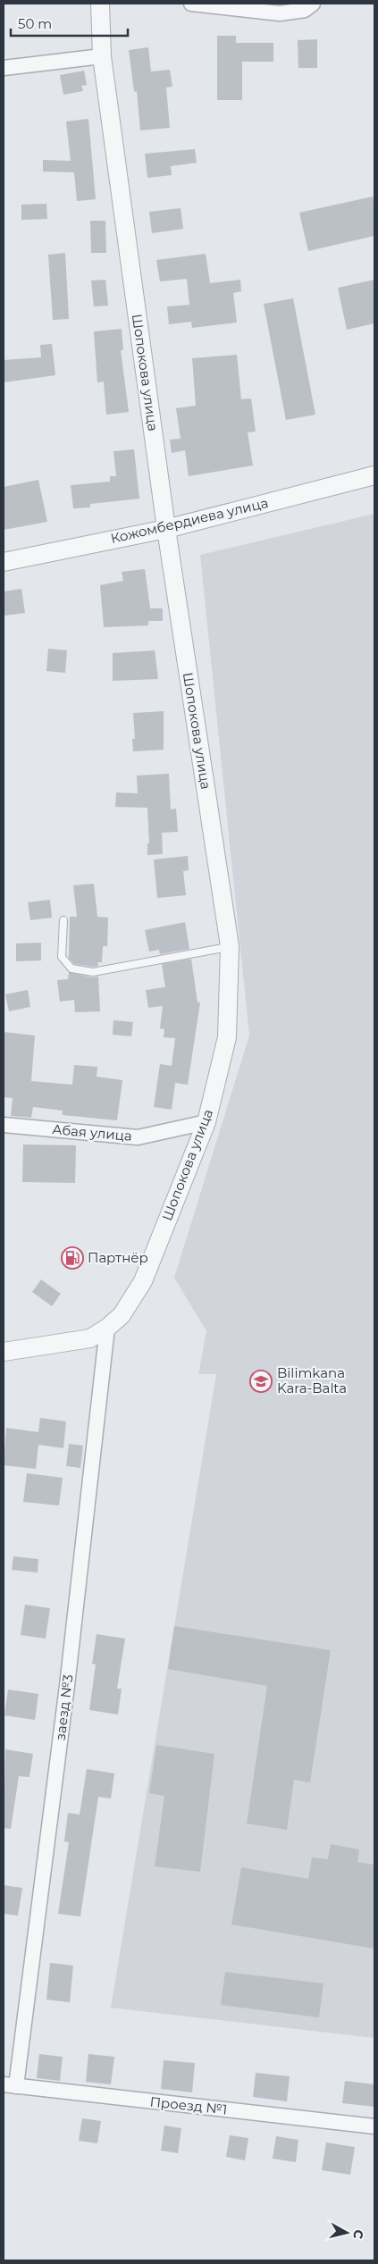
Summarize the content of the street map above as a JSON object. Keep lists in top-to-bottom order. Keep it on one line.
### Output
{"streets":{"street":["Шопокова улица","Кожомбердиева улица","Абая улица","заезд №3","Проезд №1"]},"crossings":[["Шопокова улица","Кожомбердиева улица"],["Шопокова улица","Абая улица"],["Шопокова улица","заезд №3"],["заезд №3","Проезд №1"]],"places":{"fuel station":["Партнёр"],"school or university":["Bilimkana Kara-Balta"]},"scale_bar":"50 m","north":"right"}
